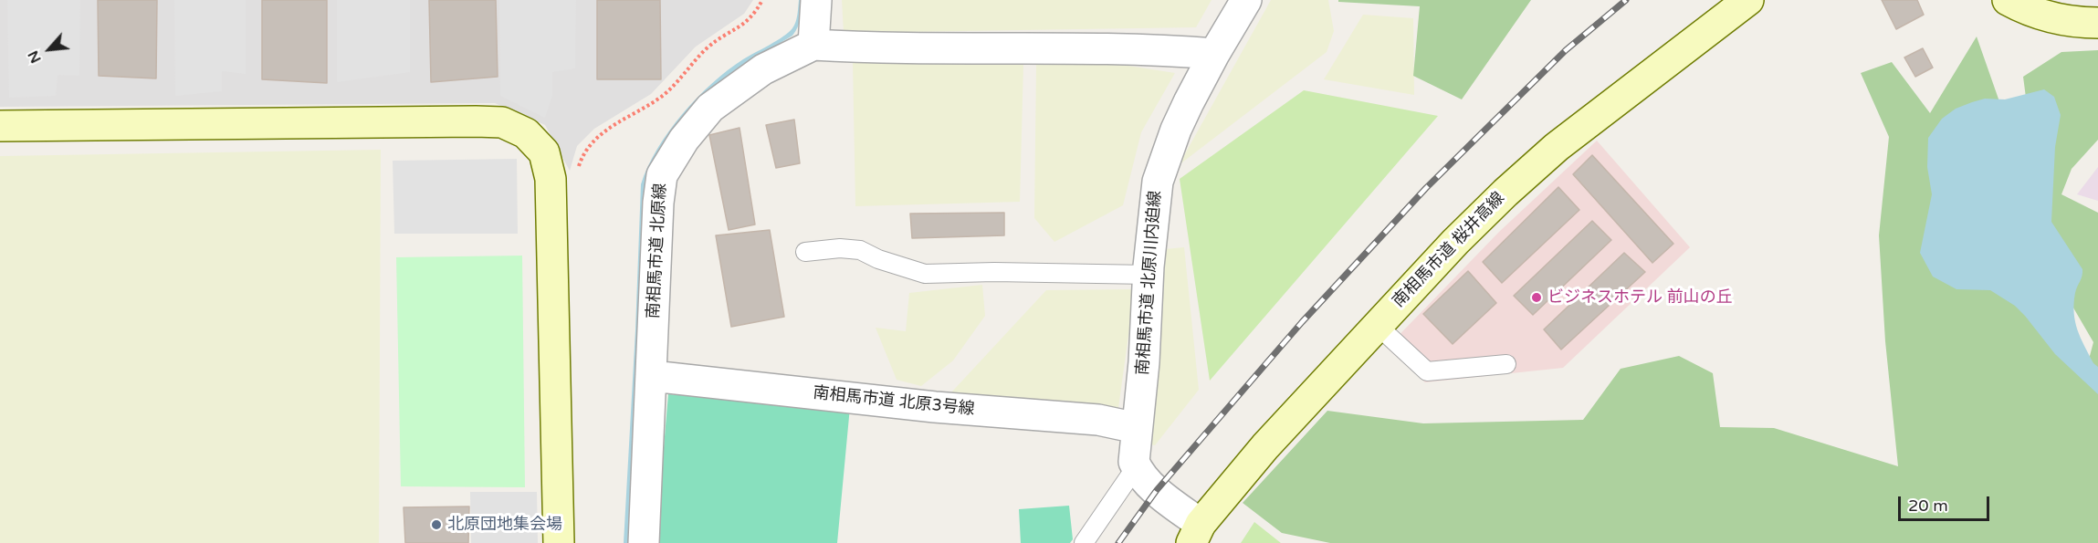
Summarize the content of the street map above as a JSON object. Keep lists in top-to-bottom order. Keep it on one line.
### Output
{"streets":{"street":["南相馬市道 桜井高線","南相馬市道 北原線","南相馬市道 北原川内廹線","南相馬市道 北原3号線"]},"crossings":[["南相馬市道 北原線","南相馬市道 北原3号線"],["南相馬市道 北原川内廹線","南相馬市道 北原3号線"]],"places":["ビジネスホテル 前山の丘","北原団地集会場"],"scale_bar":"20 m","north":"bottom left"}
